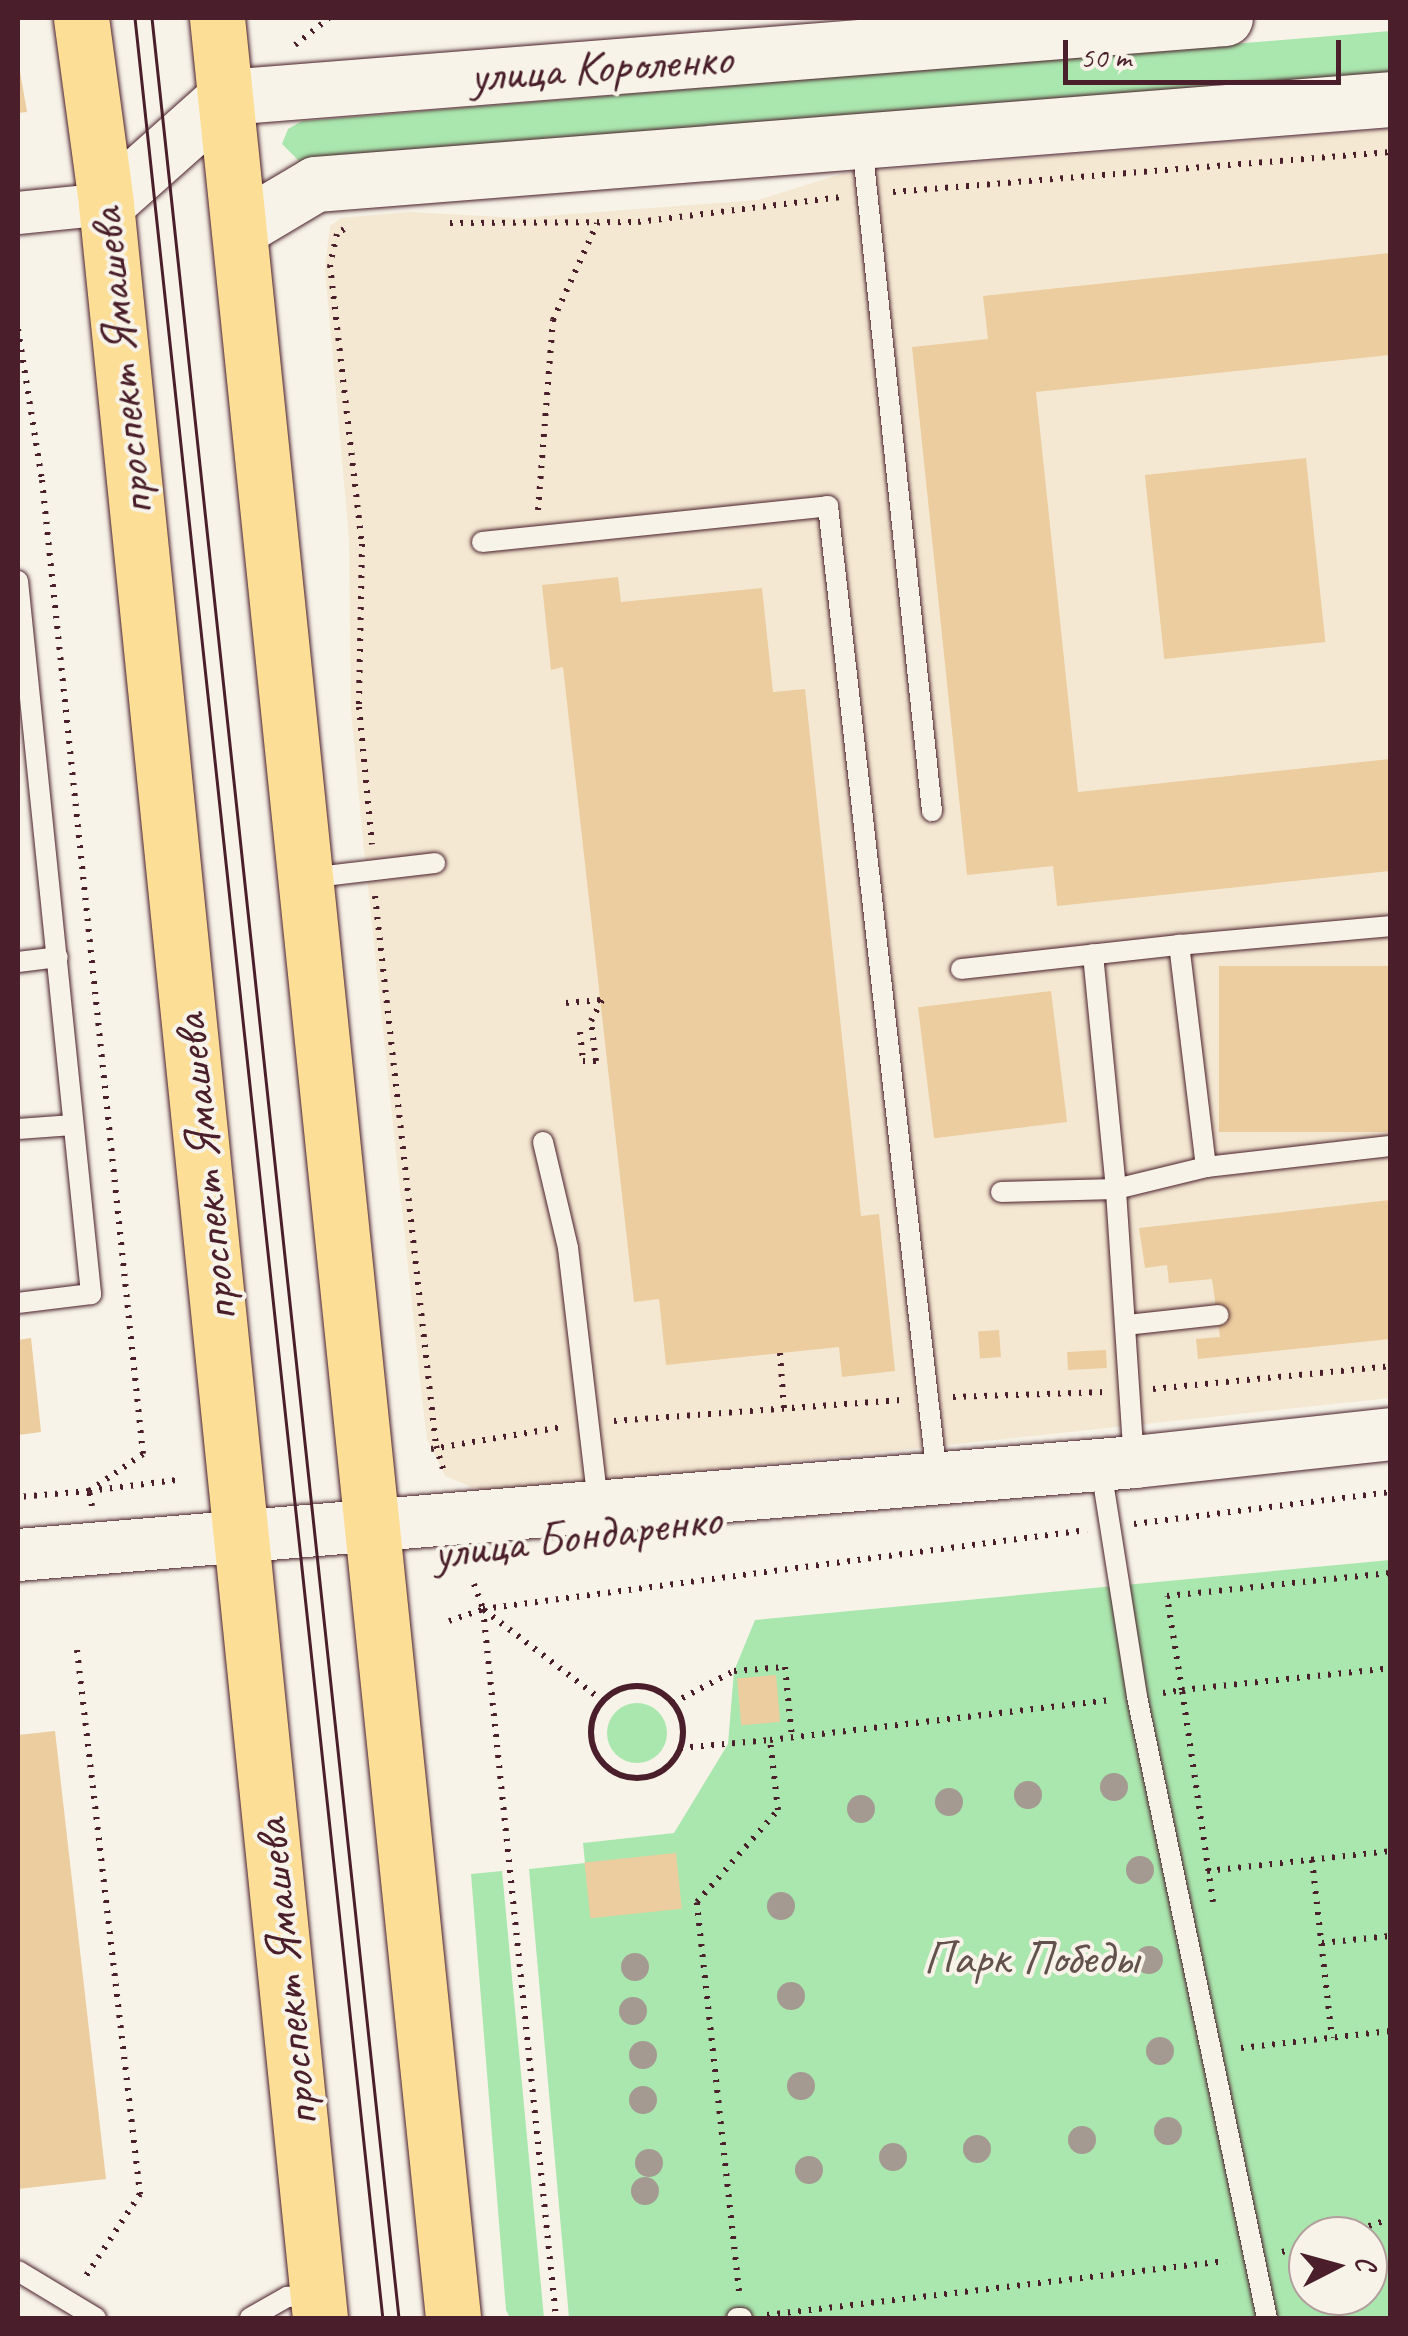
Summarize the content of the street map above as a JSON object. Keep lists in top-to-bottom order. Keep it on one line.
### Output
{"streets":{"main road":["улица Короленко","проспект Ямашева"],"street":["улица Бондаренко"]},"crossings":[["проспект Ямашева","улица Бондаренко"]],"parks":["Парк Победы"],"scale_bar":"50 m","north":"right"}
